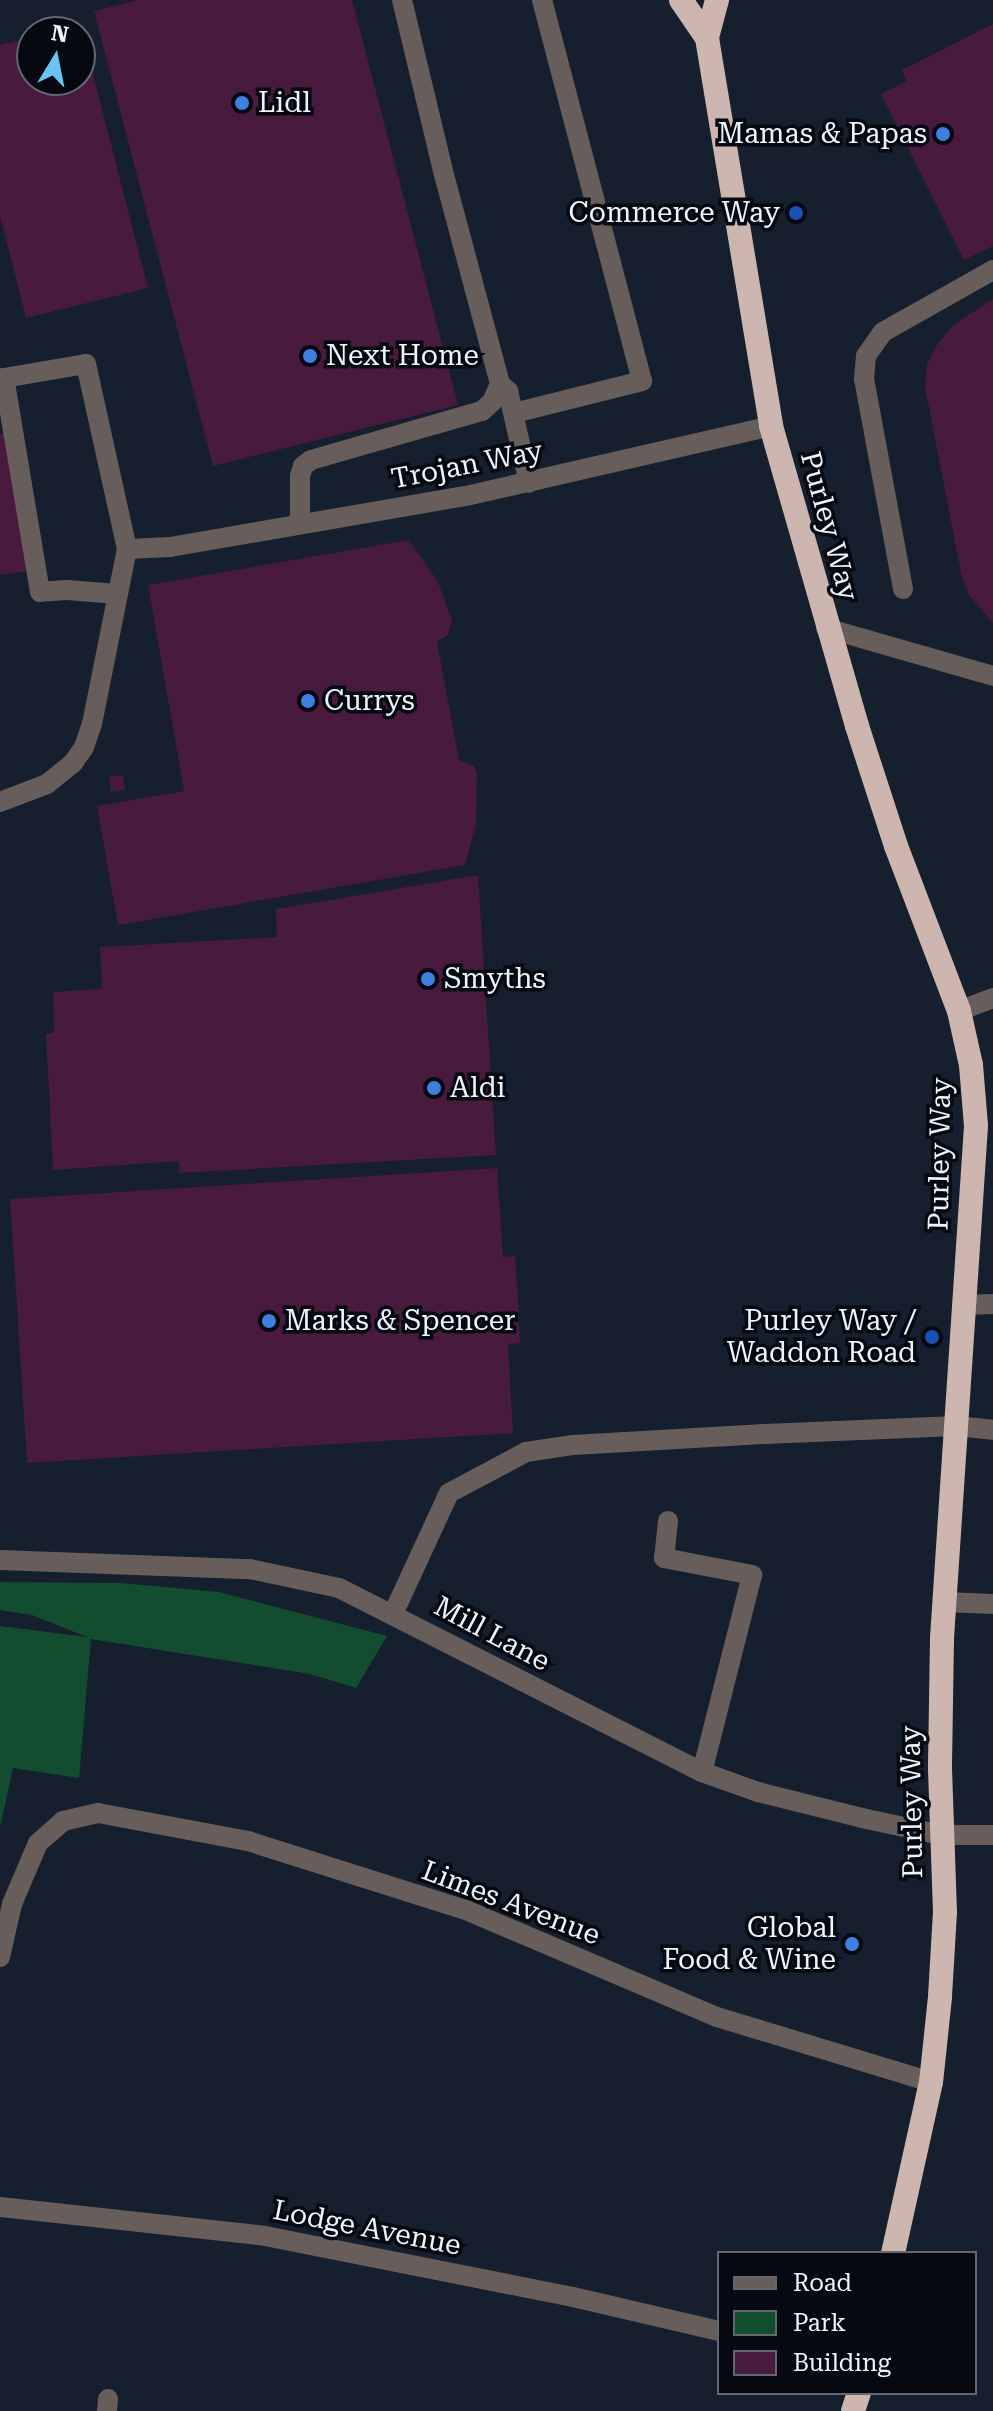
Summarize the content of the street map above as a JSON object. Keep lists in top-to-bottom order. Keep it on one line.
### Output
{"streets":{"highway":["Purley Way"],"street":["Trojan Way","Mill Lane","Limes Avenue","Lodge Avenue"]},"crossings":[["Trojan Way","Purley Way"],["Purley Way","Mill Lane"],["Purley Way","Limes Avenue"]],"places":["Lidl","Mamas & Papas","Commerce Way","Next Home","Currys","Smyths","Aldi","Marks & Spencer","Purley Way / Waddon Road","Global Food & Wine"],"legend":["Road","Park","Building"],"north":"top"}
